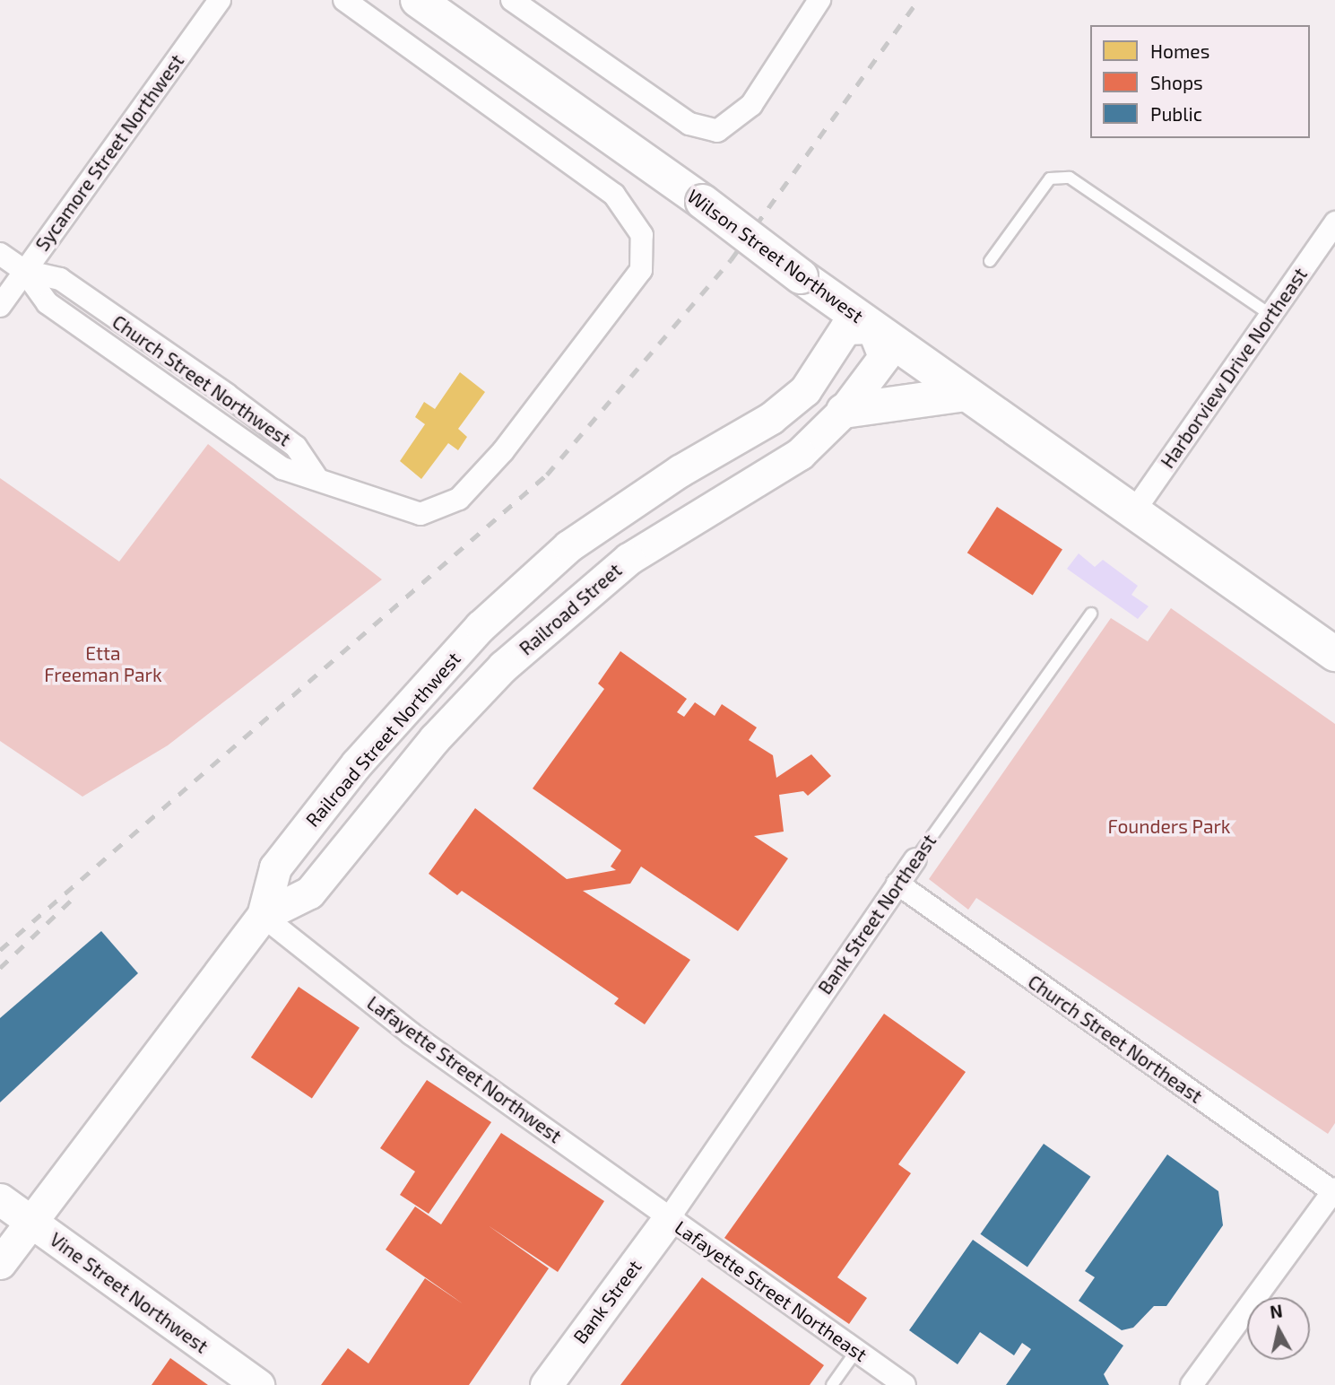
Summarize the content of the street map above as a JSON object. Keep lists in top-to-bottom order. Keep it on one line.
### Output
{"streets":{"highway":["Wilson Street Northwest"],"street":["Sycamore Street Northwest","Harborview Drive Northeast","Church Street Northwest","Railroad Street","Railroad Street Northwest","Bank Street Northeast","Church Street Northeast","Lafayette Street Northwest","Lafayette Street Northeast","Vine Street Northwest","Bank Street"]},"crossings":[["Sycamore Street Northwest","Church Street Northwest"],["Wilson Street Northwest","Harborview Drive Northeast"],["Wilson Street Northwest","Railroad Street"],["Wilson Street Northwest","Railroad Street Northwest"],["Railroad Street","Railroad Street Northwest"],["Railroad Street","Lafayette Street Northwest"],["Railroad Street Northwest","Lafayette Street Northwest"],["Railroad Street Northwest","Vine Street Northwest"],["Bank Street Northeast","Church Street Northeast"],["Bank Street Northeast","Lafayette Street Northwest"],["Bank Street Northeast","Lafayette Street Northeast"],["Bank Street Northeast","Bank Street"],["Lafayette Street Northwest","Lafayette Street Northeast"],["Lafayette Street Northwest","Bank Street"],["Lafayette Street Northeast","Bank Street"]],"parks":["Etta Freeman Park","Founders Park"],"legend":["Homes","Shops","Public"],"north":"top"}
